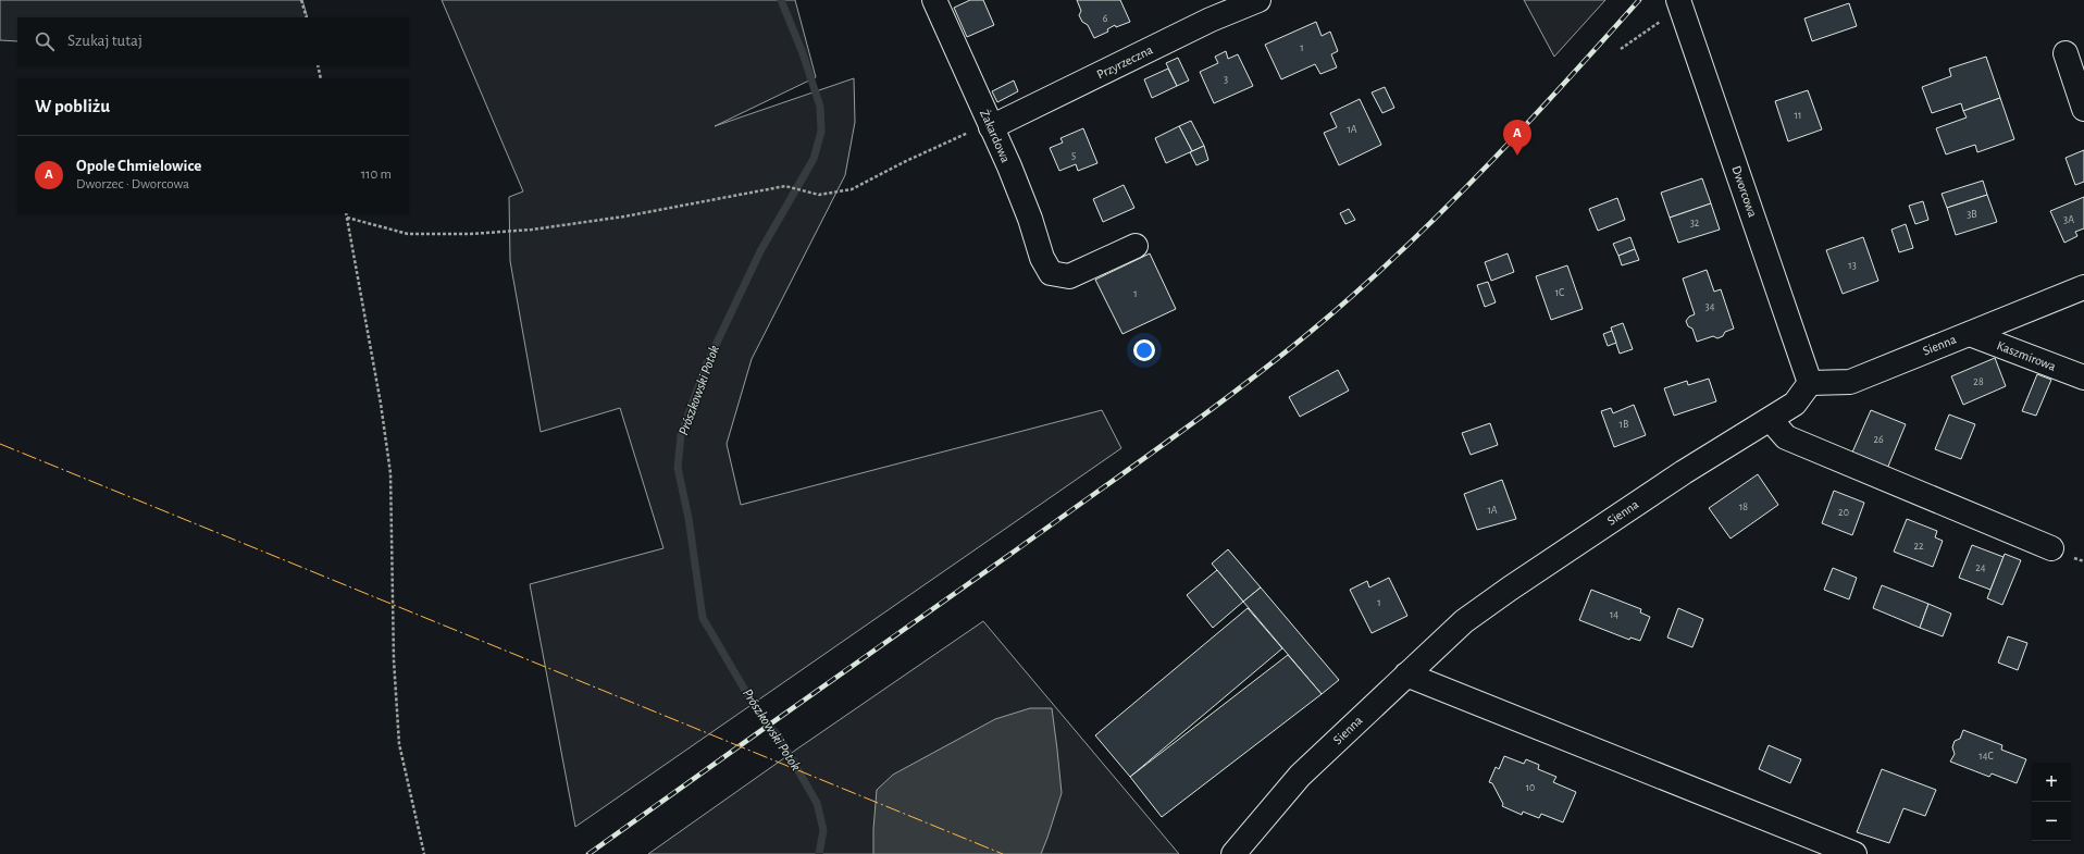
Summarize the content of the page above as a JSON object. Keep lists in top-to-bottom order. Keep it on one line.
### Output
{"streets":{"street":["Przyrzeczna","Żakardowa","Dworcowa","Sienna","Kaszmirowa"]},"crossings":[["Przyrzeczna","Żakardowa"],["Dworcowa","Sienna"],["Sienna","Kaszmirowa"]],"water":["Prószkowski Potok"],"house_numbers":["6","1","3","11","1A","5","3B","3A","32","13","1C","1","34","28","1B","26","18","1A","20","22","24","1","14","14C","10"],"page":{"search":"Szukaj tutaj","heading":"W pobliżu","pins":"A","list":[{"mark":"A","name":"Opole Chmielowice","note":"Dworzec · Dworcowa","value":"110 m"}],"map_buttons":["+","−"]}}
